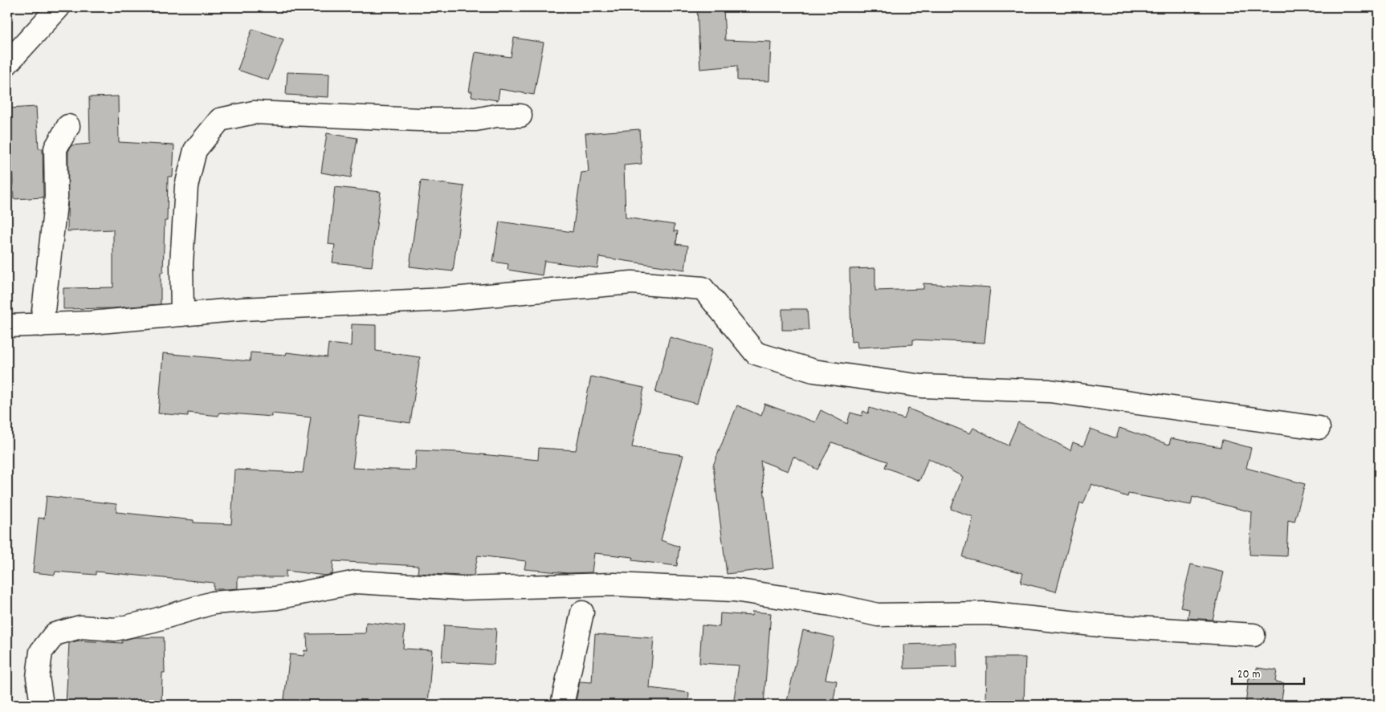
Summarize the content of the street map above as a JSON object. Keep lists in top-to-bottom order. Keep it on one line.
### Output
{"scale_bar":"20 m"}
